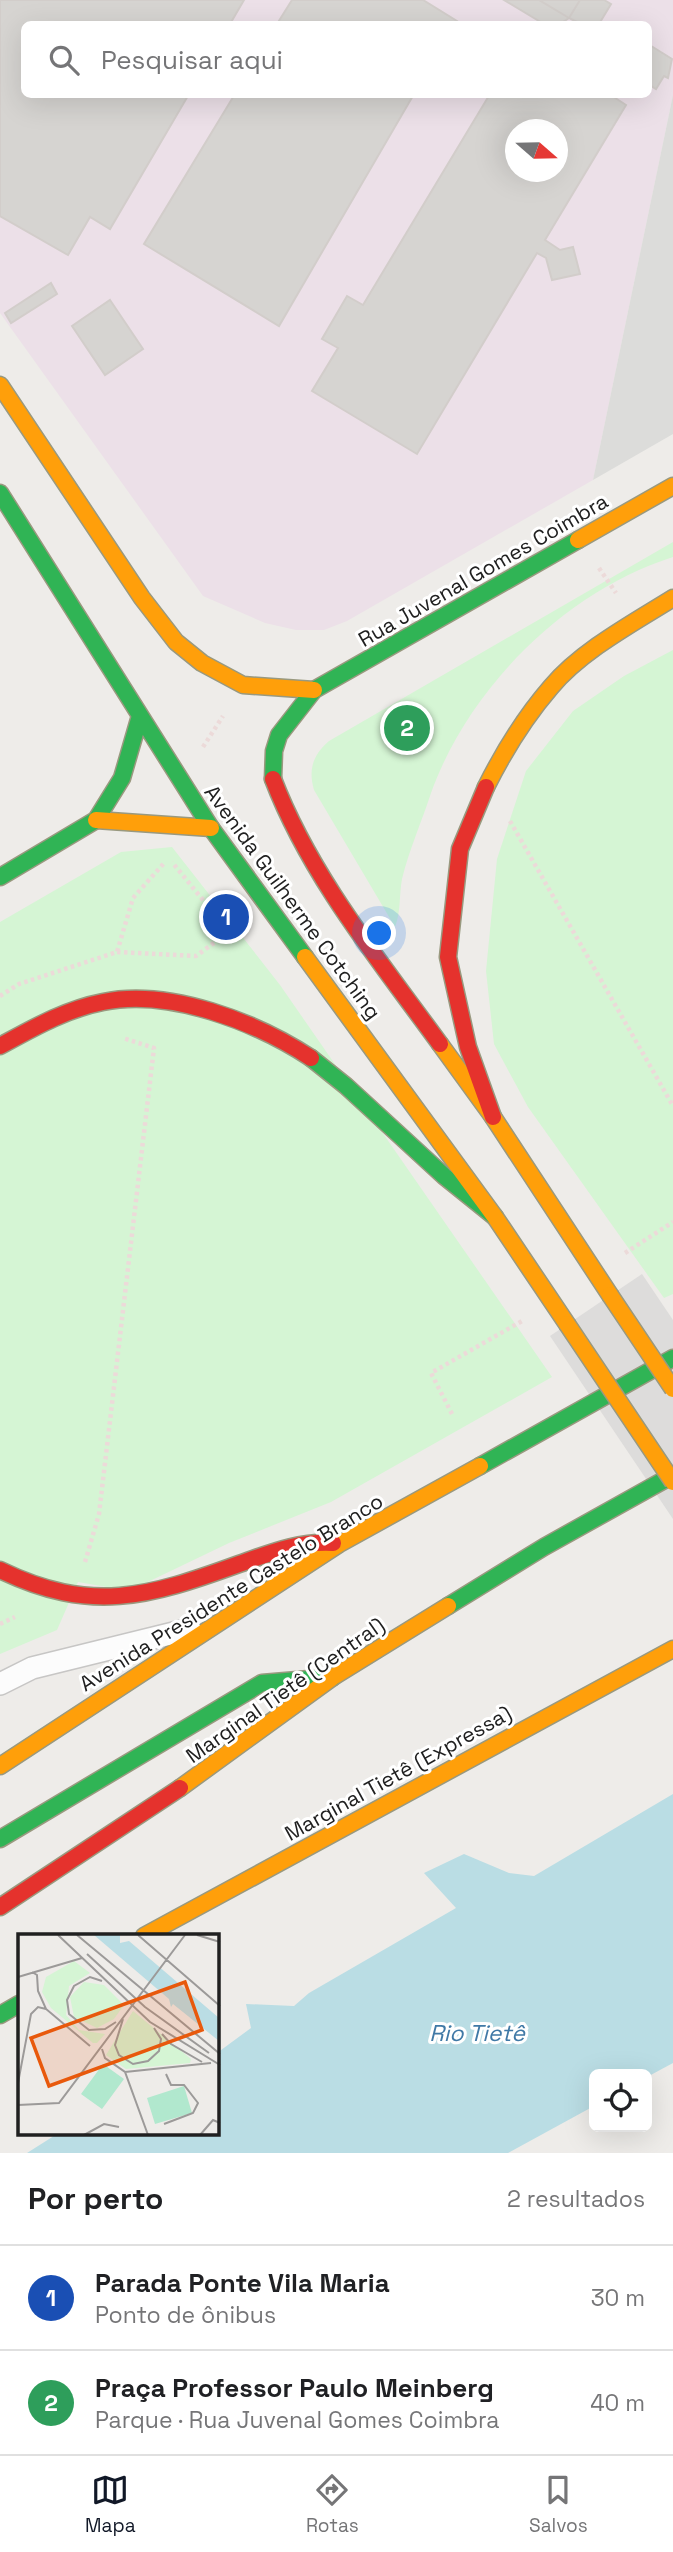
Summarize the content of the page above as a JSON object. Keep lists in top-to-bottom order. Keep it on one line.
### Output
{"streets":{"main road":["Rua Juvenal Gomes Coimbra","Avenida Guilherme Cotching","Avenida Presidente Castelo Branco","Marginal Tietê (Central)","Marginal Tietê (Expressa)"]},"crossings":[["Rua Juvenal Gomes Coimbra","Avenida Guilherme Cotching"]],"water":["Rio Tietê"],"north":"right","page":{"search":"Pesquisar aqui","pins":["2","1"],"heading":["Por perto","2 resultados"],"list":[{"mark":"1","name":"Parada Ponte Vila Maria","note":"Ponto de ônibus","value":"30 m"},{"mark":"2","name":"Praça Professor Paulo Meinberg","note":"Parque · Rua Juvenal Gomes Coimbra","value":"40 m"}],"nav":["Mapa","Rotas","Salvos"]}}
